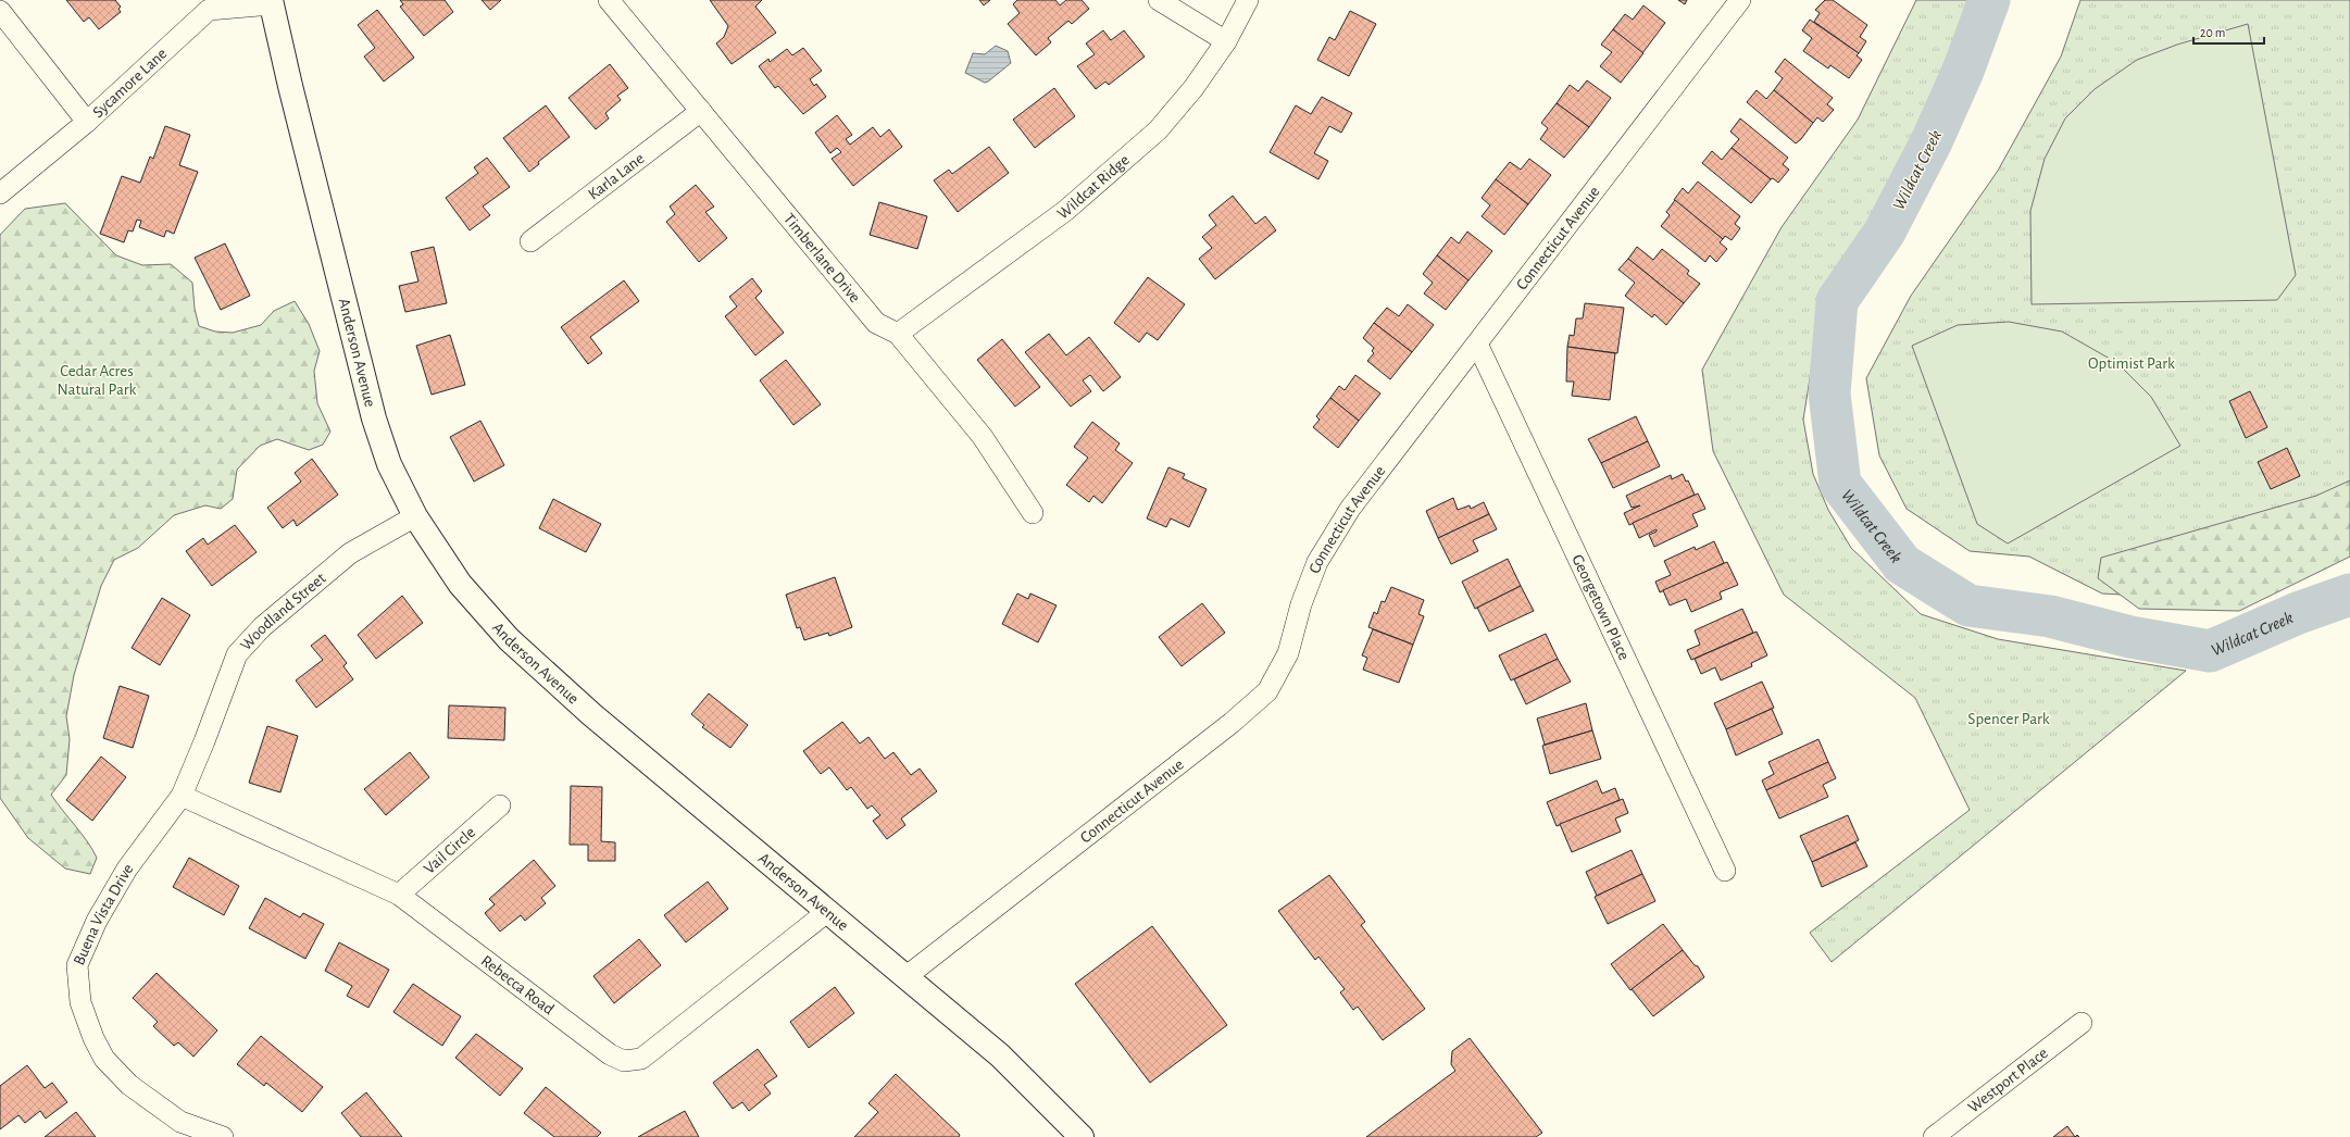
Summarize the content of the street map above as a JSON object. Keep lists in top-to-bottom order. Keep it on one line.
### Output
{"streets":{"main road":["Anderson Avenue"],"street":["Sycamore Lane","Karla Lane","Wildcat Ridge","Connecticut Avenue","Timberlane Drive","Georgetown Place","Woodland Street","Vail Circle","Buena Vista Drive","Rebecca Road","Westport Place"]},"crossings":[["Sycamore Lane","Anderson Avenue"],["Karla Lane","Timberlane Drive"],["Wildcat Ridge","Timberlane Drive"],["Connecticut Avenue","Anderson Avenue"],["Connecticut Avenue","Georgetown Place"],["Anderson Avenue","Woodland Street"],["Anderson Avenue","Rebecca Road"],["Woodland Street","Buena Vista Drive"],["Woodland Street","Rebecca Road"],["Vail Circle","Rebecca Road"],["Buena Vista Drive","Rebecca Road"]],"water":["Wildcat Creek"],"parks":["Optimist Park","Cedar Acres Natural Park","Spencer Park"],"scale_bar":"20 m"}
